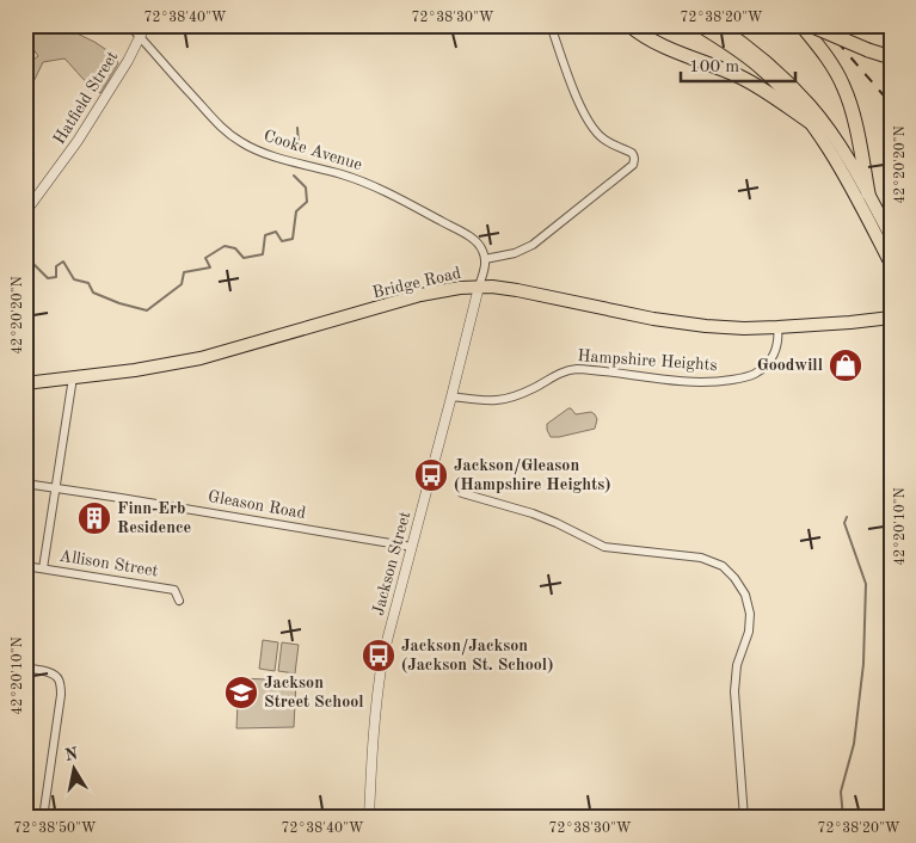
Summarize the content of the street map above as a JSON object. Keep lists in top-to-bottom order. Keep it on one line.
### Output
{"streets":{"main road":["Bridge Road"],"street":["Hatfield Street","Cooke Avenue","Hampshire Heights","Gleason Road","Allison Street","Jackson Street"]},"crossings":[["Hatfield Street","Cooke Avenue"],["Bridge Road","Hampshire Heights"],["Bridge Road","Jackson Street"],["Hampshire Heights","Jackson Street"],["Gleason Road","Jackson Street"]],"places":{"shop":["Goodwill"],"bus stop":["Jackson/Gleason (Hampshire Heights)","Jackson/Jackson (Jackson St. School)"],"building":["Finn-Erb Residence"],"school or university":["Jackson Street School"]},"scale_bar":"100 m","north":"top","coordinates":["72°38'40\"W","72°38'30\"W","72°38'20\"W","42°20'20\"N","42°20'10\"N","72°38'50\"W"]}
